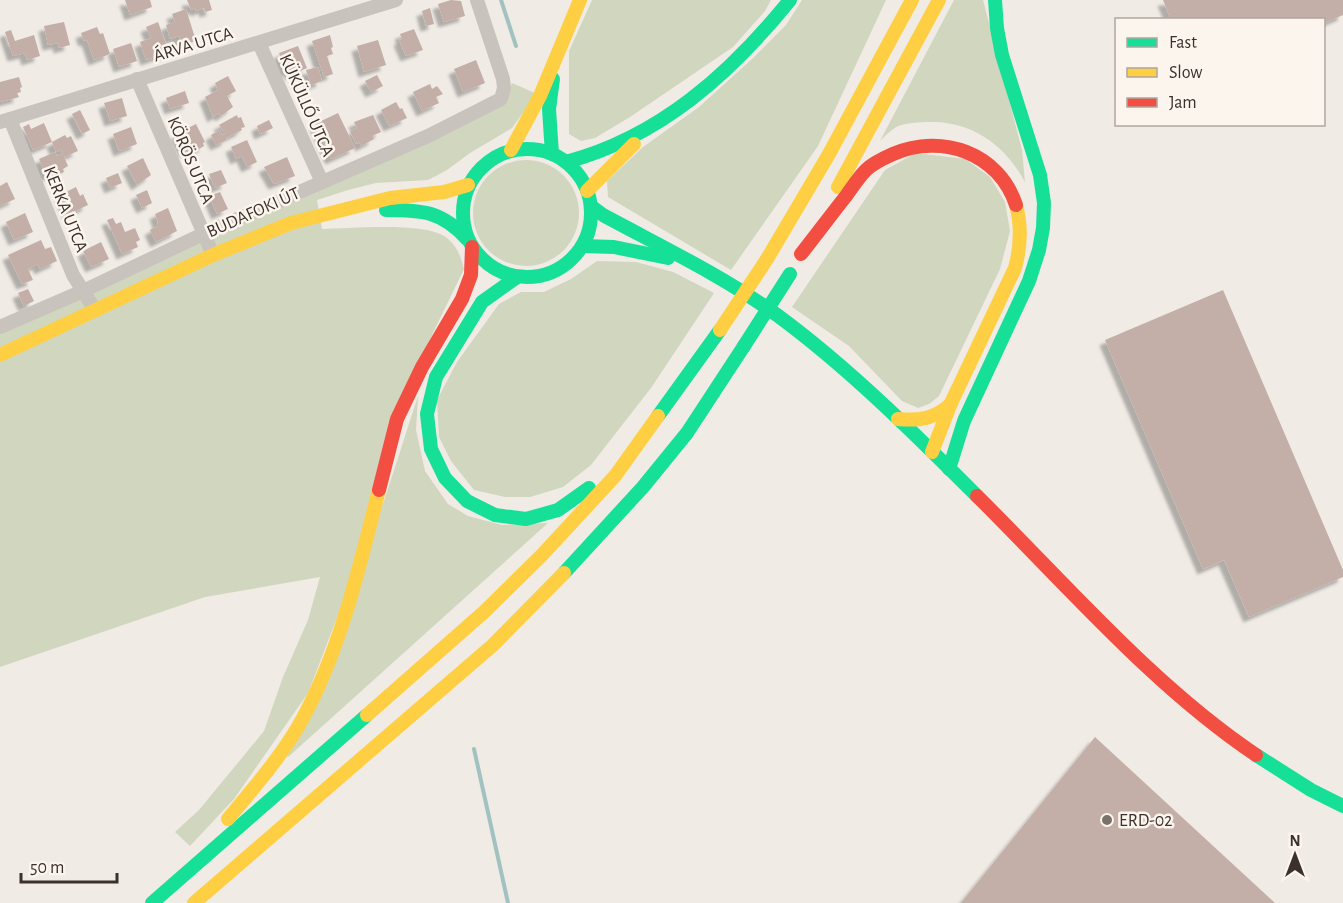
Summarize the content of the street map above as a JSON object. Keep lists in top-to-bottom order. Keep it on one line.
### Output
{"streets":{"main road":["BUDAFOKI ÚT"],"street":["ÁRVA UTCA","KÜKÜLLŐ UTCA","KÖRÖS UTCA","KERKA UTCA"]},"crossings":[["ÁRVA UTCA","KÜKÜLLŐ UTCA"],["ÁRVA UTCA","KÖRÖS UTCA"],["ÁRVA UTCA","KERKA UTCA"],["KÜKÜLLŐ UTCA","BUDAFOKI ÚT"],["KÖRÖS UTCA","BUDAFOKI ÚT"],["KERKA UTCA","BUDAFOKI ÚT"]],"places":["ERD-02"],"legend":["Fast","Slow","Jam"],"scale_bar":"50 m","north":"top"}
